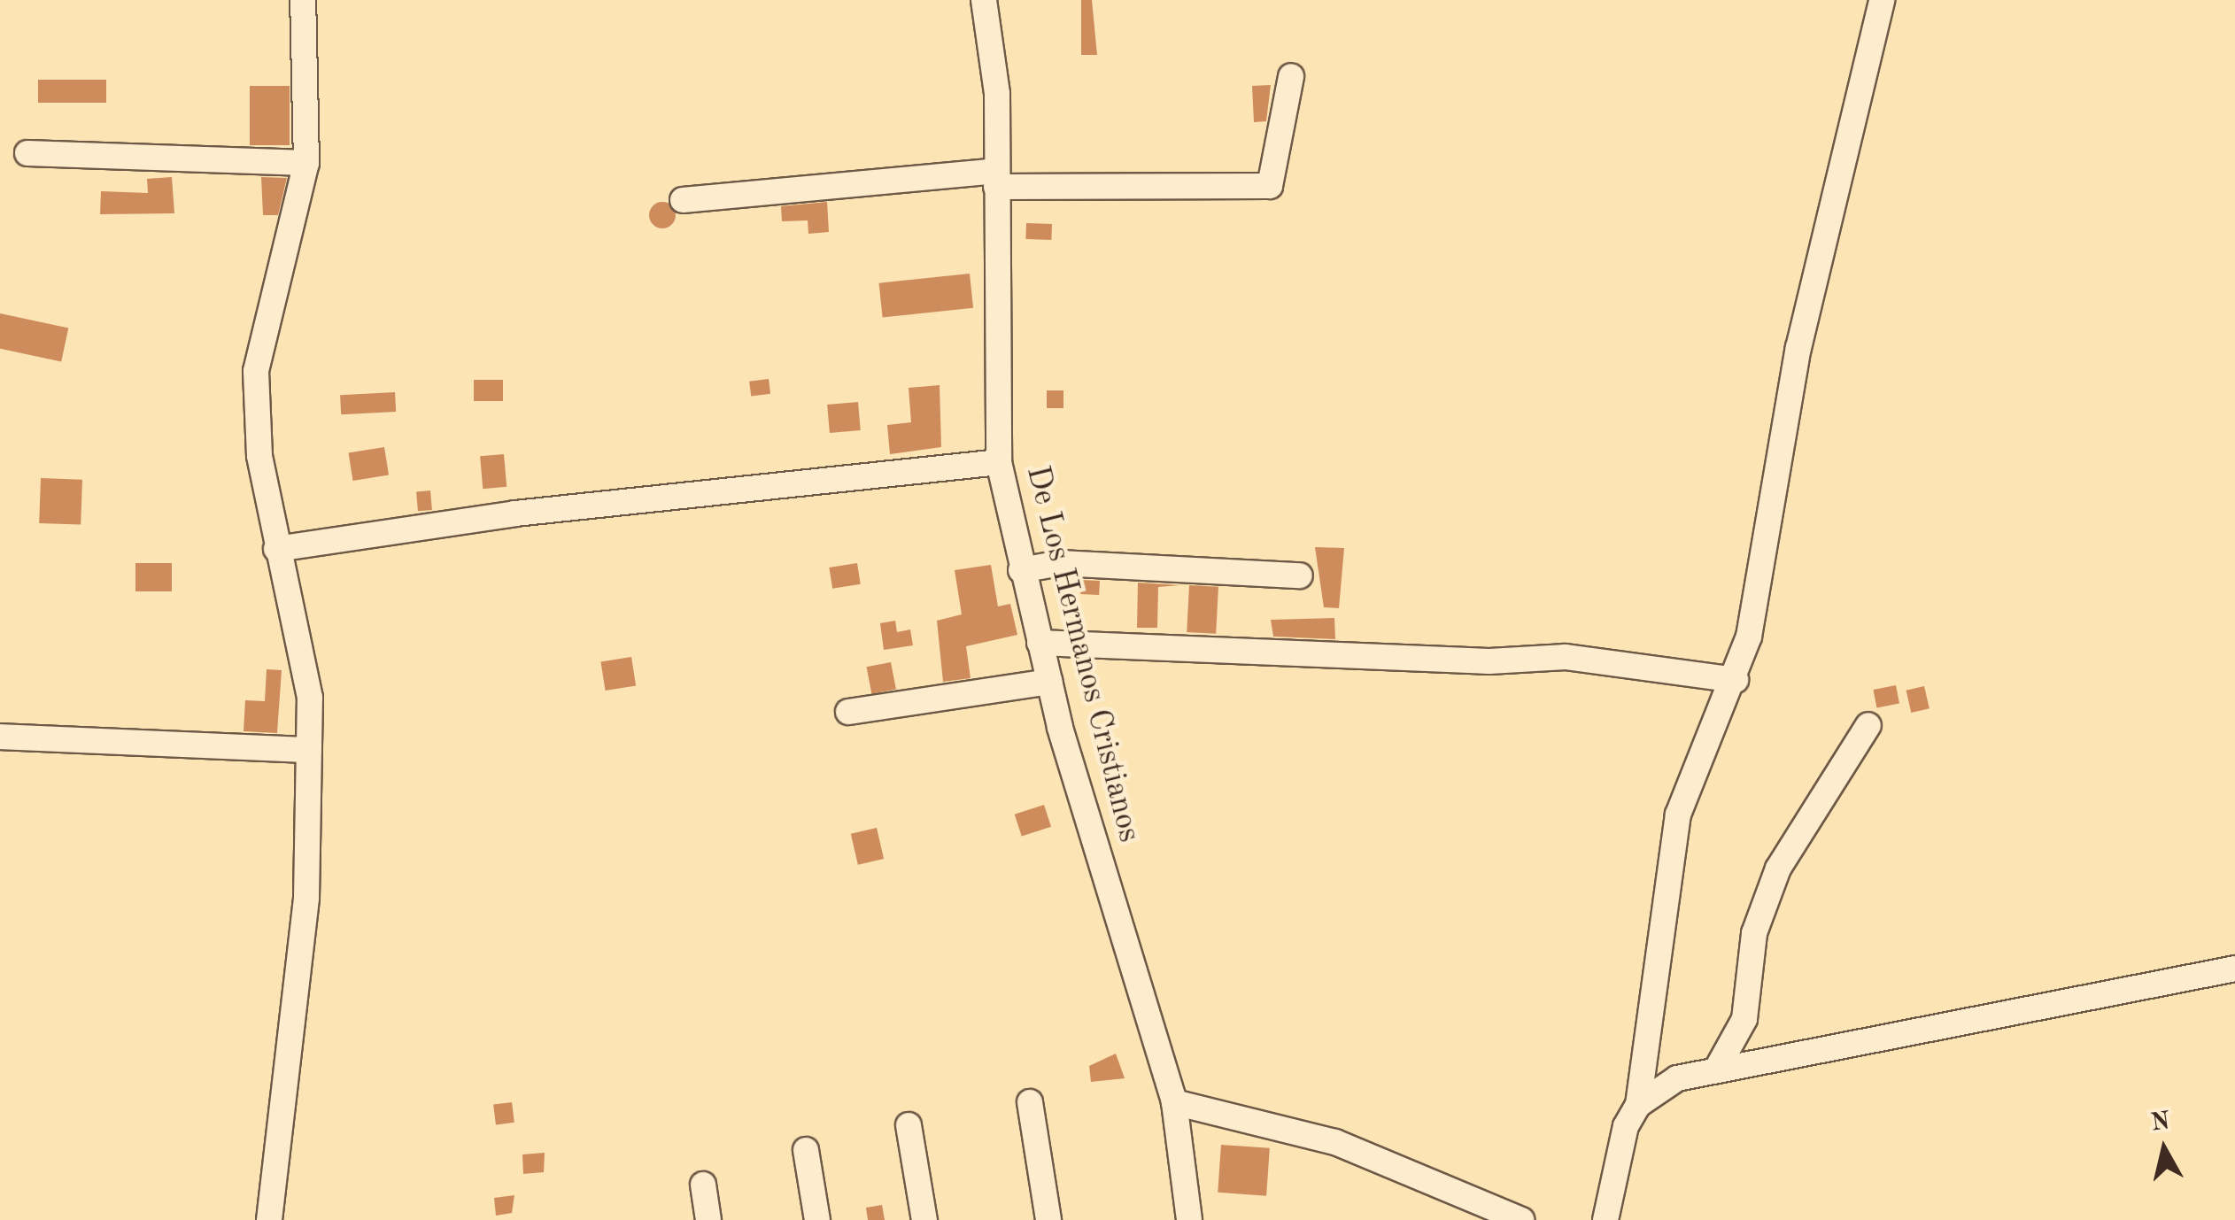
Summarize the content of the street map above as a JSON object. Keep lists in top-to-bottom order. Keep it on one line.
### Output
{"streets":{"street":["De Los Hermanos Cristianos"]},"north":"top"}
